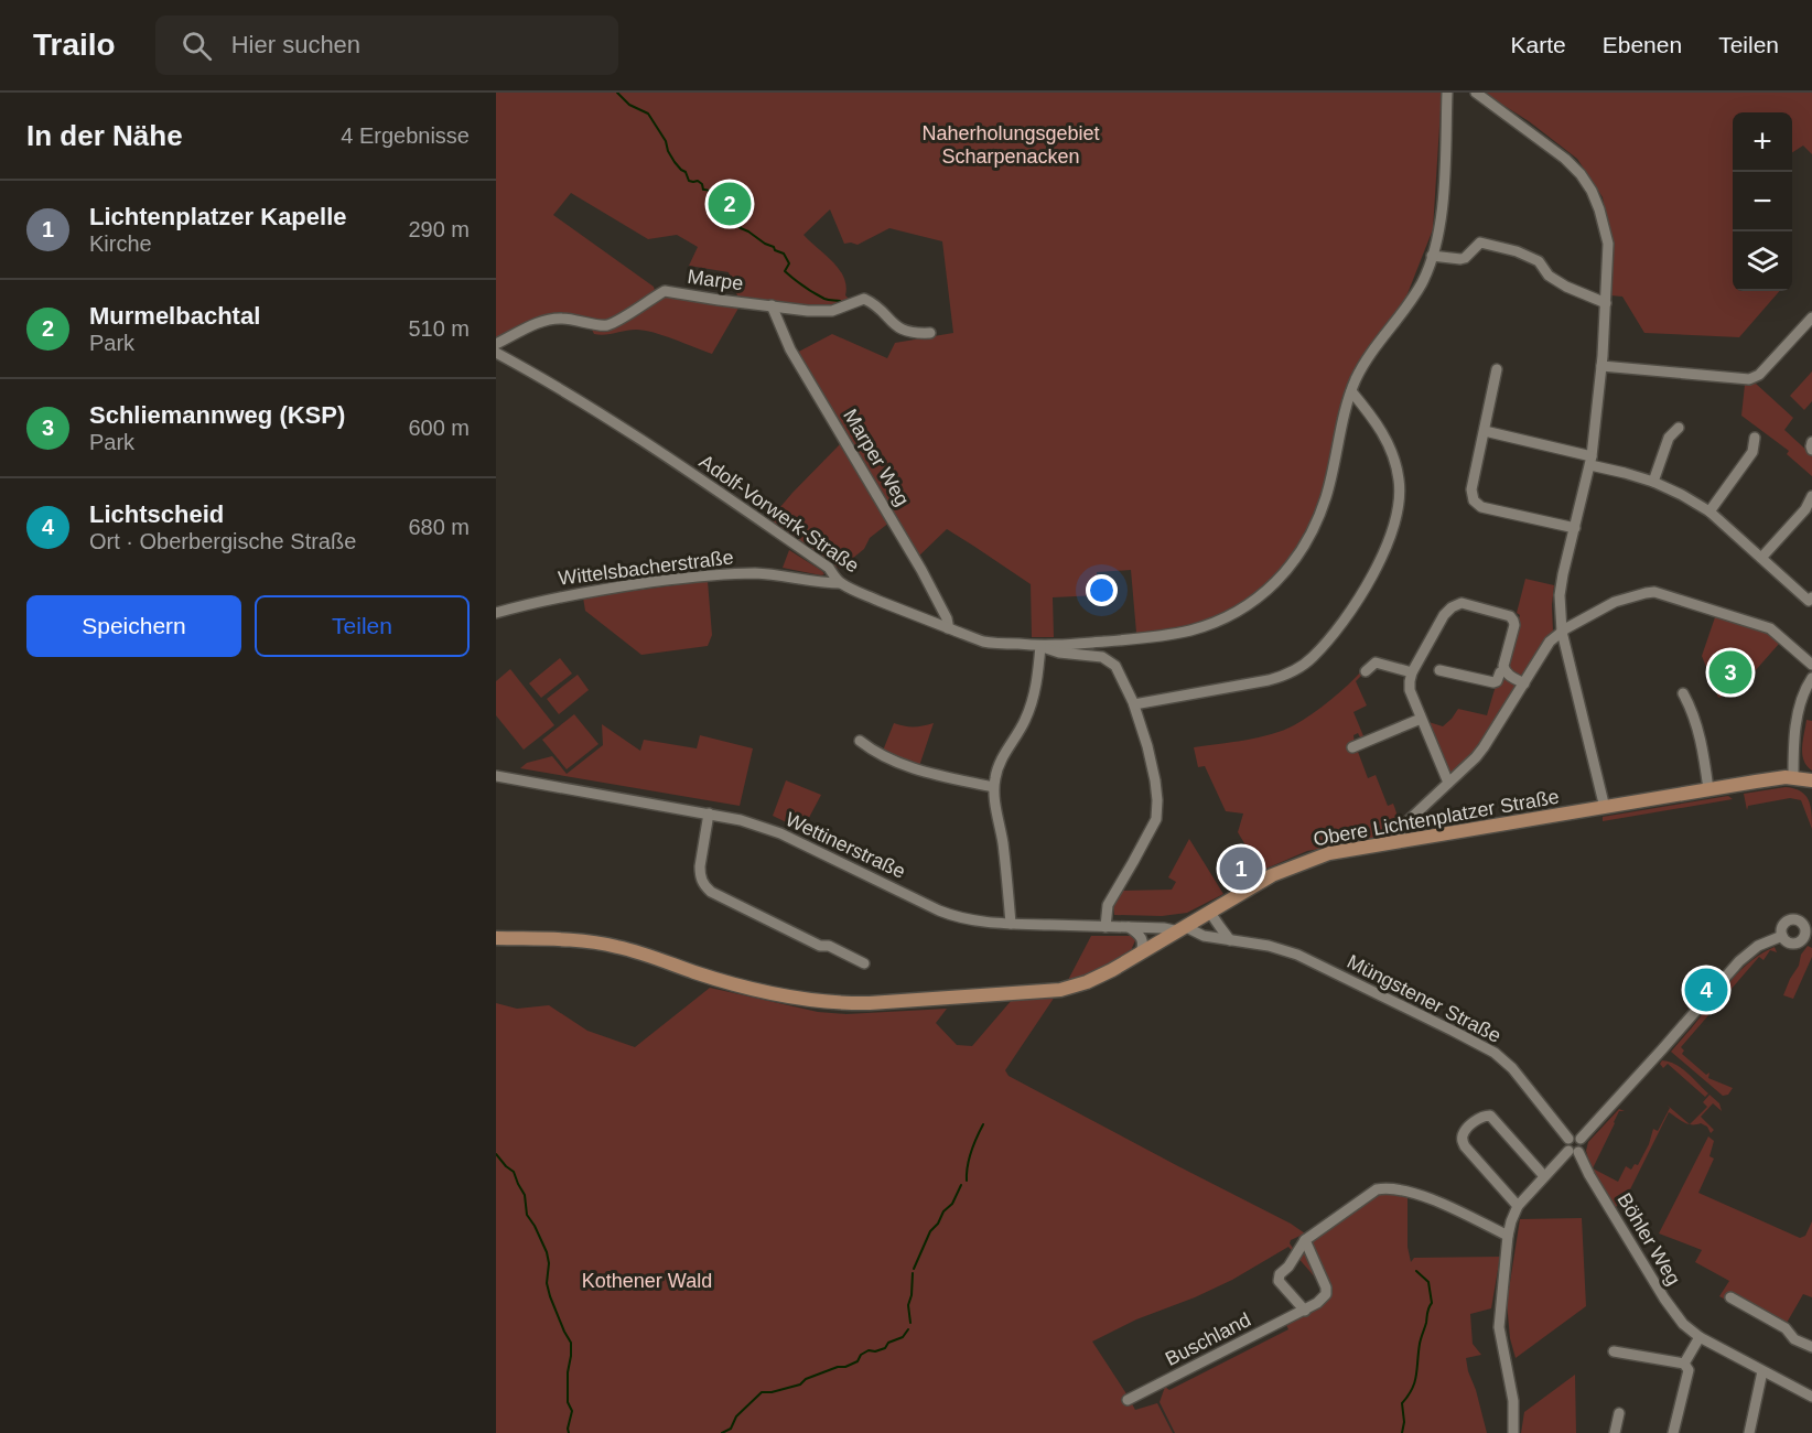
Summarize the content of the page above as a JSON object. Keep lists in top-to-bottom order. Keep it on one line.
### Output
{"streets":{"main road":["Obere Lichtenplatzer Straße"],"street":["Marpe","Marper Weg","Adolf-Vorwerk-Straße","Wittelsbacherstraße","Wettinerstraße","Müngstener Straße","Böhler Weg","Buschland"]},"crossings":[["Marpe","Marper Weg"],["Marper Weg","Adolf-Vorwerk-Straße"],["Adolf-Vorwerk-Straße","Wittelsbacherstraße"],["Obere Lichtenplatzer Straße","Wettinerstraße"],["Obere Lichtenplatzer Straße","Müngstener Straße"],["Wettinerstraße","Müngstener Straße"],["Müngstener Straße","Böhler Weg"]],"parks":["Naherholungsgebiet Scharpenacken","Kothener Wald"],"page":{"header":"Trailo","search":"Hier suchen","nav":["Karte","Ebenen","Teilen"],"heading":["In der Nähe","4 Ergebnisse"],"map_buttons":["+","−"],"list":[{"mark":"1","name":"Lichtenplatzer Kapelle","note":"Kirche","value":"290 m"},{"mark":"2","name":"Murmelbachtal","note":"Park","value":"510 m"},{"mark":"3","name":"Schliemannweg (KSP)","note":"Park","value":"600 m"},{"mark":"4","name":"Lichtscheid","note":"Ort · Oberbergische Straße","value":"680 m"}],"pins":["2","3","1","4"],"buttons":["Speichern","Teilen"]}}
